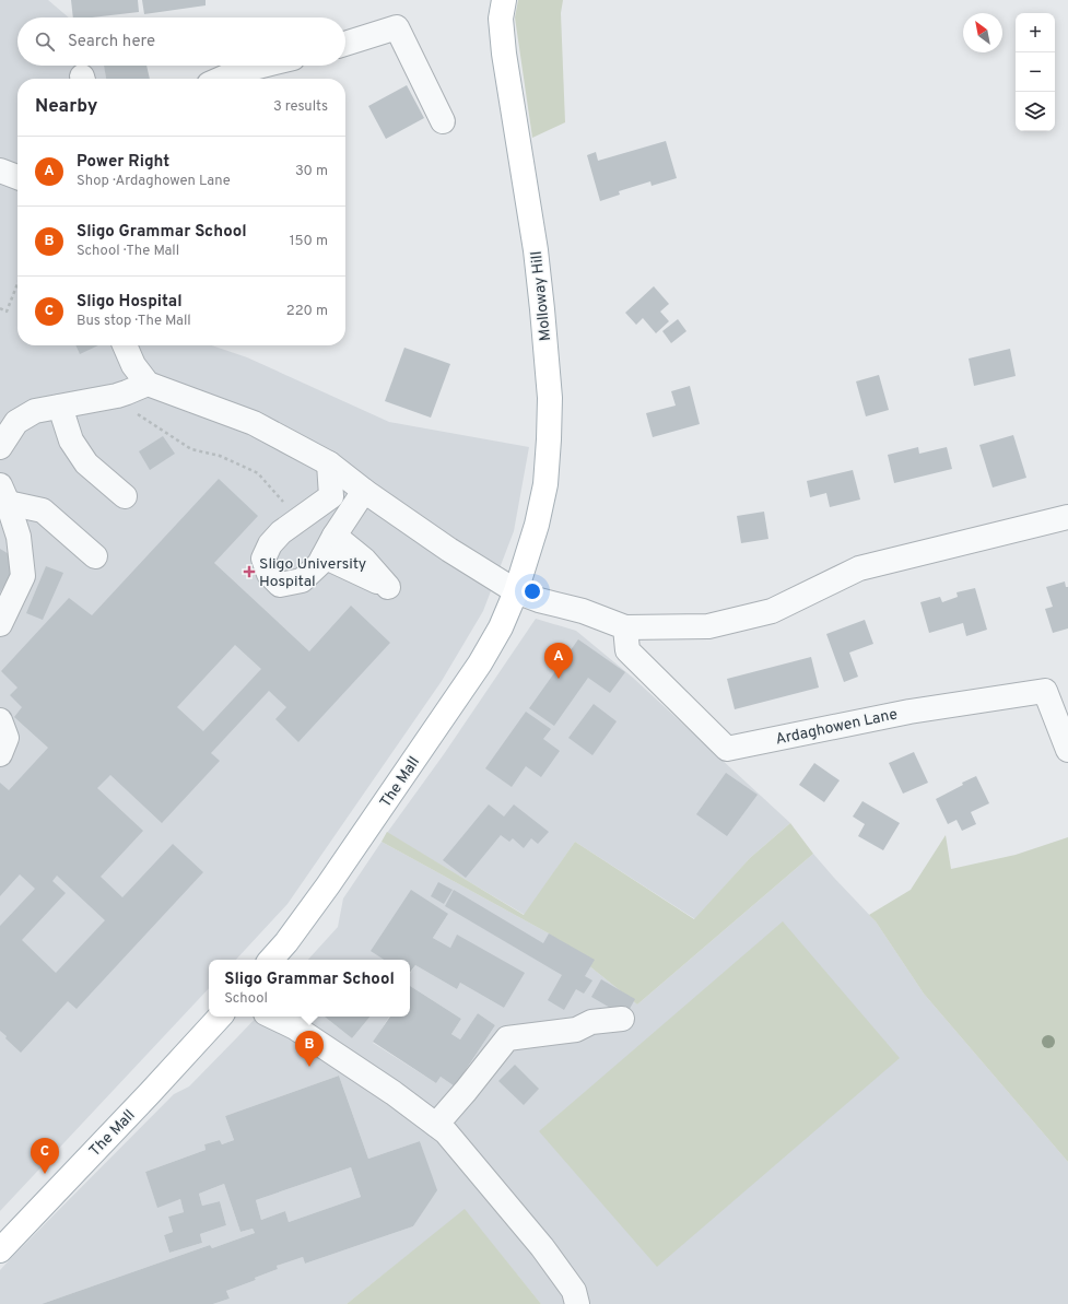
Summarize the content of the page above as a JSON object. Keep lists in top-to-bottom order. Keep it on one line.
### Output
{"streets":{"main road":["Molloway Hill","The Mall"],"street":["Ardaghowen Lane"]},"crossings":[["Molloway Hill","The Mall"]],"places":{"health":["Sligo University Hospital"]},"north":"top left","page":{"map_buttons":["+","−"],"search":"Search here","heading":["Nearby","3 results"],"list":[{"mark":"A","name":"Power Right","note":"Shop · Ardaghowen Lane","value":"30 m"},{"mark":"B","name":"Sligo Grammar School","note":"School · The Mall","value":"150 m"},{"mark":"C","name":"Sligo Hospital","note":"Bus stop · The Mall","value":"220 m"}],"pins":["A","B","C"],"popup":["Sligo Grammar School","School"]}}
